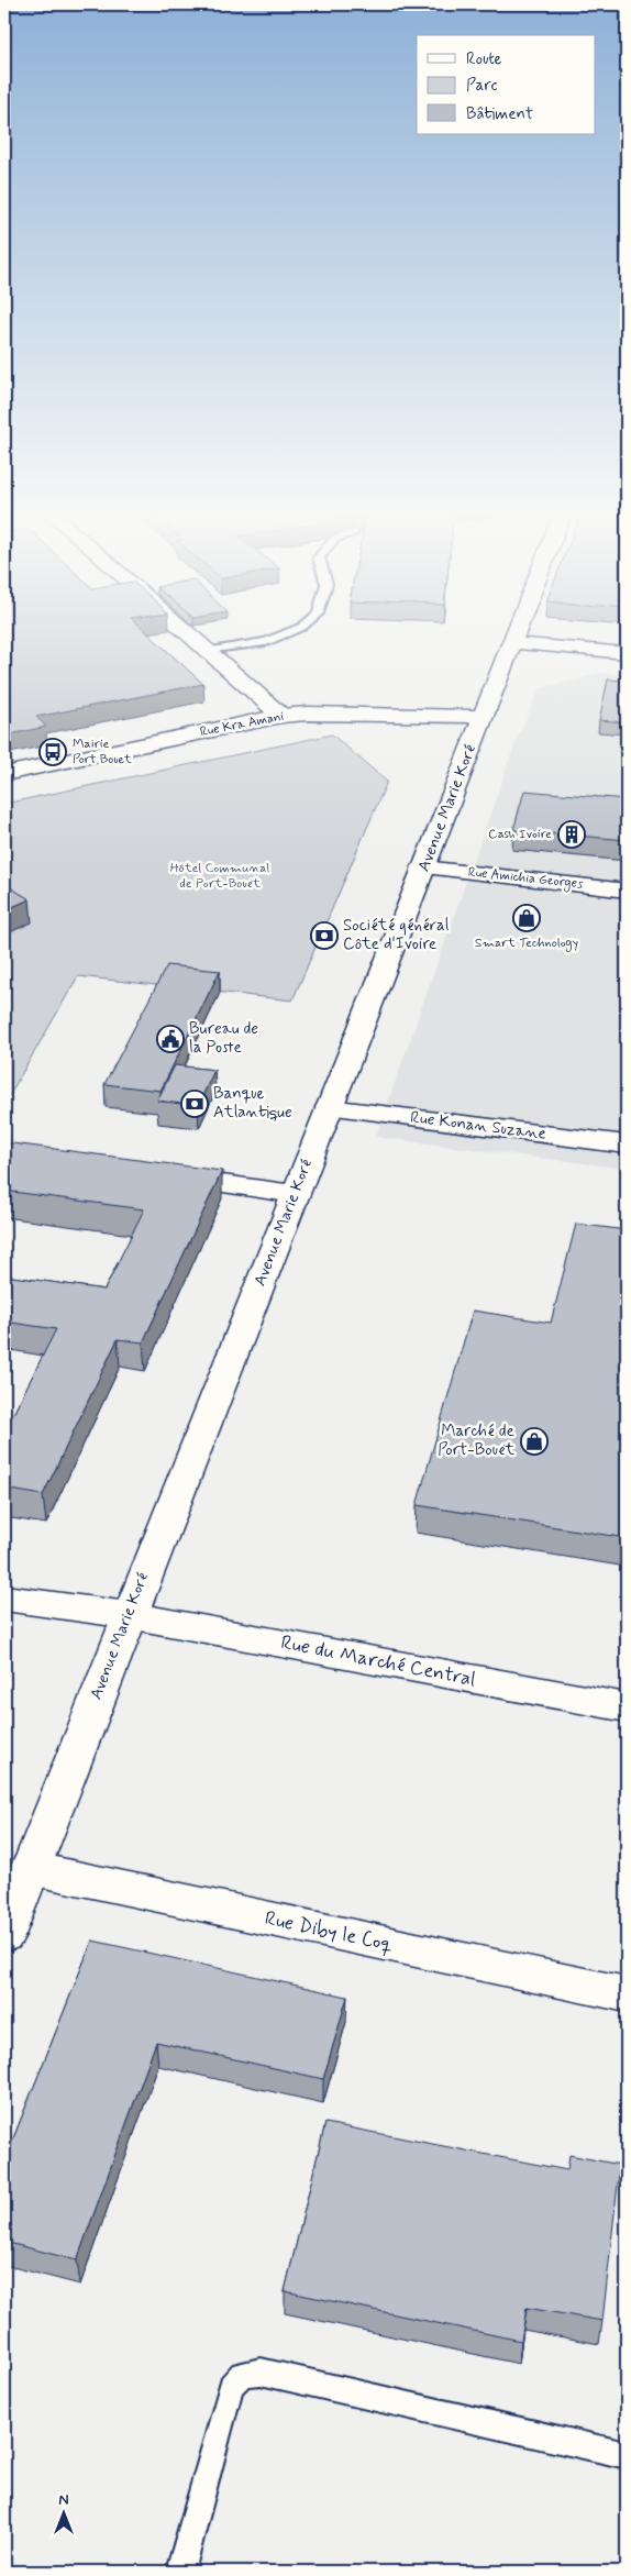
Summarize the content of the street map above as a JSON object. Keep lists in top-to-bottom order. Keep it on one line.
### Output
{"streets":{"street":["Rue Kra Amani","Avenue Marie Koré","Rue Amichia Georges","Rue Konan Suzane","Rue du Marché Central","Rue Diby le Coq"]},"crossings":[["Rue Kra Amani","Avenue Marie Koré"],["Avenue Marie Koré","Rue Amichia Georges"],["Avenue Marie Koré","Rue Konan Suzane"],["Avenue Marie Koré","Rue du Marché Central"],["Avenue Marie Koré","Rue Diby le Coq"]],"parks":["Hôtel Communal de Port-Bouët"],"places":{"bus stop":["Mairie Port Bouet"],"building":["Cash Ivoire"],"shop":["Smart Technology","Marché de Port-Bouët"],"bank":["Société général Côte d'Ivoire","Banque Atlantique"],"public building":["Bureau de la Poste"]},"legend":["Route","Parc","Bâtiment"],"north":"top"}
